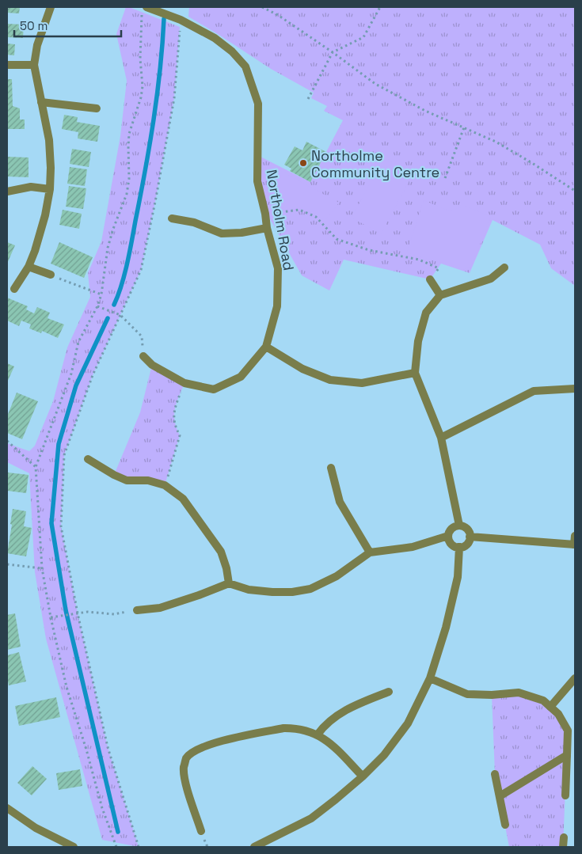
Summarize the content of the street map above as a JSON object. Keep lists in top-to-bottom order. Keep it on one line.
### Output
{"streets":{"street":["Northolm Road"]},"places":["Northolme Community Centre"],"scale_bar":"50 m"}
